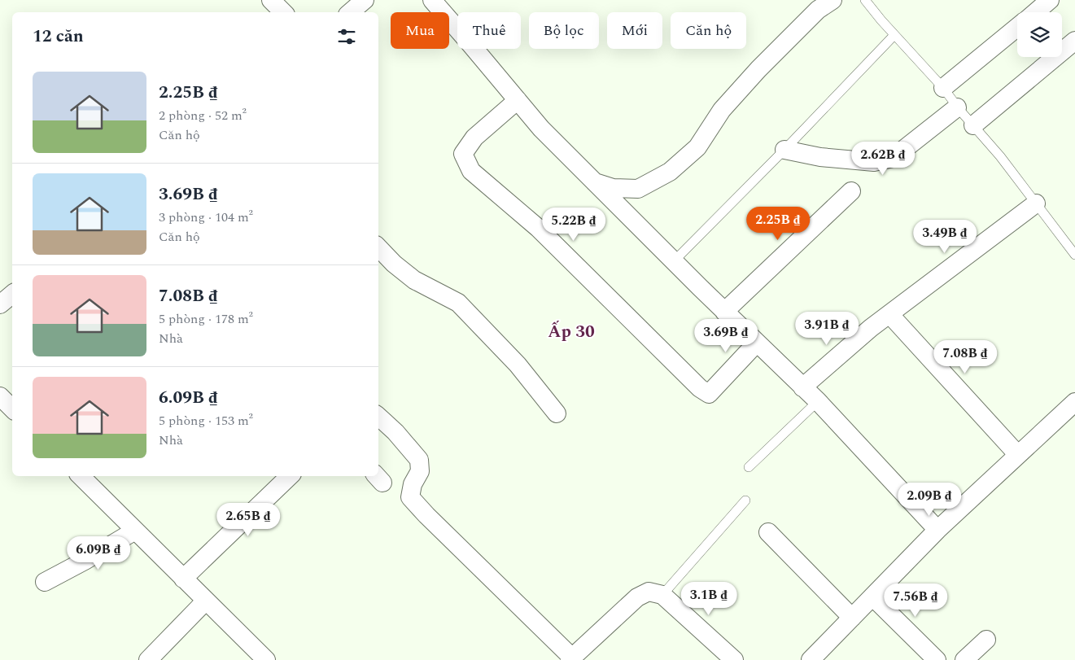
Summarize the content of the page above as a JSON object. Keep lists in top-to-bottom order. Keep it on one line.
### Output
{"districts":["Ấp 30"],"page":{"chip":["Mua","Thuê","Bộ lọc","Mới","Căn hộ"],"heading":"12 căn","list":[{"name":"2.25B ₫","note":"2 phòng · 52 m² · Căn hộ"},{"name":"3.69B ₫","note":"3 phòng · 104 m² · Căn hộ"},{"name":"7.08B ₫","note":"5 phòng · 178 m² · Nhà"},{"name":"6.09B ₫","note":"5 phòng · 153 m² · Nhà"}],"price":["2.62B ₫","2.25B ₫","5.22B ₫","3.49B ₫","3.91B ₫","3.69B ₫","7.08B ₫","2.09B ₫","2.65B ₫","6.09B ₫","3.1B ₫","7.56B ₫"]}}
